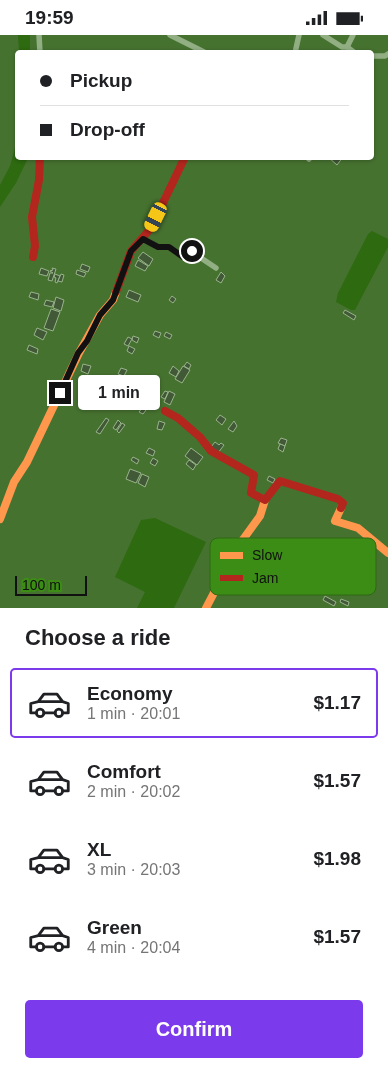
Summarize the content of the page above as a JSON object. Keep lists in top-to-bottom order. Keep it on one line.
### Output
{"legend":["Slow","Jam"],"scale_bar":"100 m","page":{"status":"19:59","banner":["Pickup","Drop-off"],"bubble":"1 min","scale":"100 m","heading":"Choose a ride","list":[{"name":"Economy","note":"1 min · 20:01","value":"$1.17"},{"name":"Comfort","note":"2 min · 20:02","value":"$1.57"},{"name":"XL","note":"3 min · 20:03","value":"$1.98"},{"name":"Green","note":"4 min · 20:04","value":"$1.57"}],"buttons":"Confirm"}}
